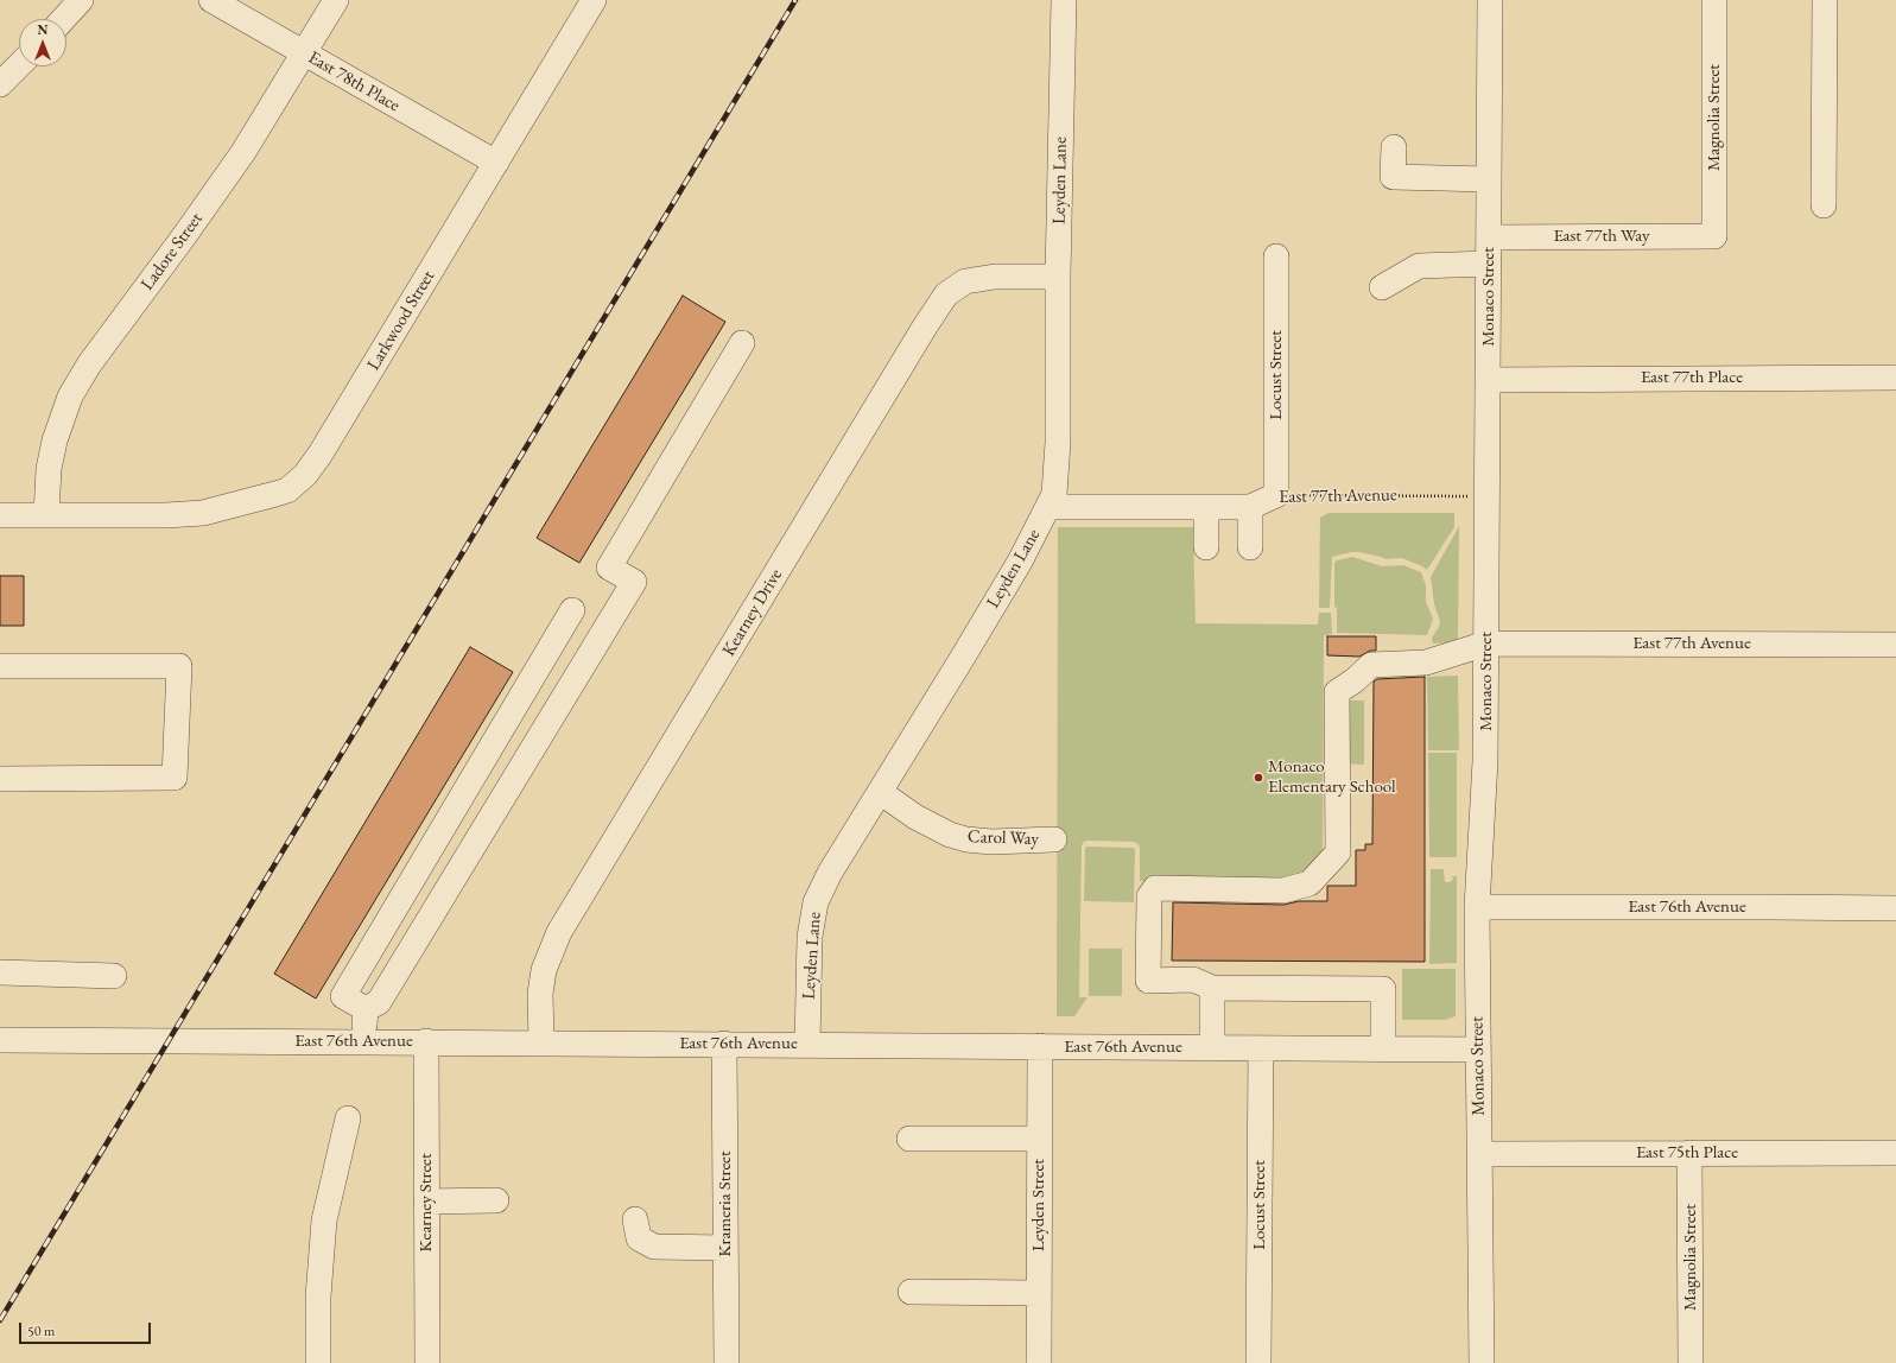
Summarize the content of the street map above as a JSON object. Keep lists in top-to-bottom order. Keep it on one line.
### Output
{"streets":{"street":["East 78th Place","Magnolia Street","Leyden Lane","East 77th Way","Ladore Street","Monaco Street","Larkwood Street","Locust Street","East 77th Place","East 77th Avenue","Kearney Drive","Carol Way","East 76th Avenue","East 75th Place","Kearney Street","Krameria Street","Leyden Street"]},"crossings":[["East 78th Place","Ladore Street"],["East 78th Place","Larkwood Street"],["Magnolia Street","East 77th Way"],["Magnolia Street","East 75th Place"],["Leyden Lane","East 77th Avenue"],["Leyden Lane","Kearney Drive"],["Leyden Lane","Carol Way"],["Leyden Lane","East 76th Avenue"],["East 77th Way","Monaco Street"],["Ladore Street","Larkwood Street"],["Monaco Street","East 77th Place"],["Monaco Street","East 77th Avenue"],["Monaco Street","East 76th Avenue"],["Monaco Street","East 75th Place"],["Locust Street","East 77th Avenue"],["Locust Street","East 76th Avenue"],["Kearney Drive","East 76th Avenue"],["East 76th Avenue","Kearney Street"],["East 76th Avenue","Krameria Street"],["East 76th Avenue","Leyden Street"]],"places":["Monaco Elementary School"],"scale_bar":"50 m","north":"top"}
